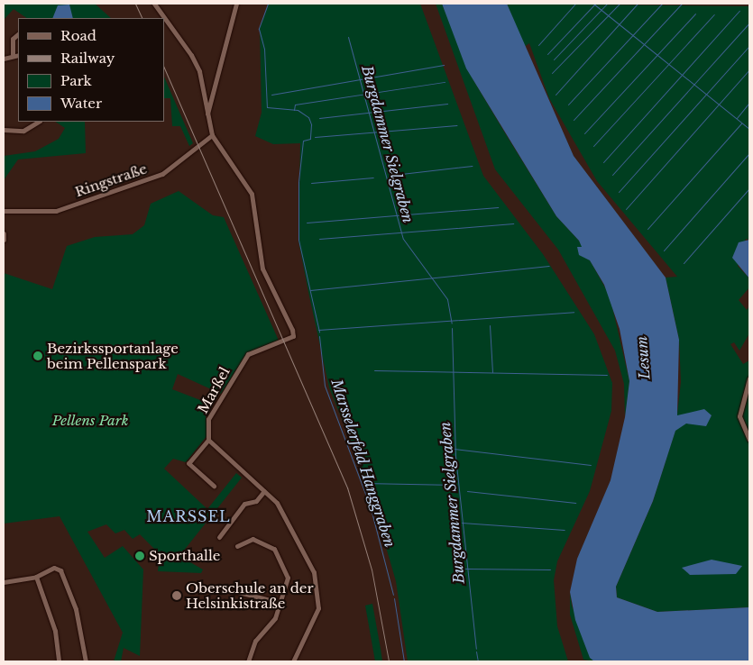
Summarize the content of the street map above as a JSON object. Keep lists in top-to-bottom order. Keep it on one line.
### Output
{"streets":{"street":["Ringstraße","Marßel"]},"crossings":[["Ringstraße","Marßel"]],"districts":["MARSSEL"],"water":["Burgdammer Sielgraben","Lesum","Marsselerfeld Hanggraben"],"parks":["Pellens Park"],"places":["Bezirkssportanlage beim Pellenspark","Sporthalle","Oberschule an der Helsinkistraße"],"legend":["Road","Railway","Park","Water"]}
